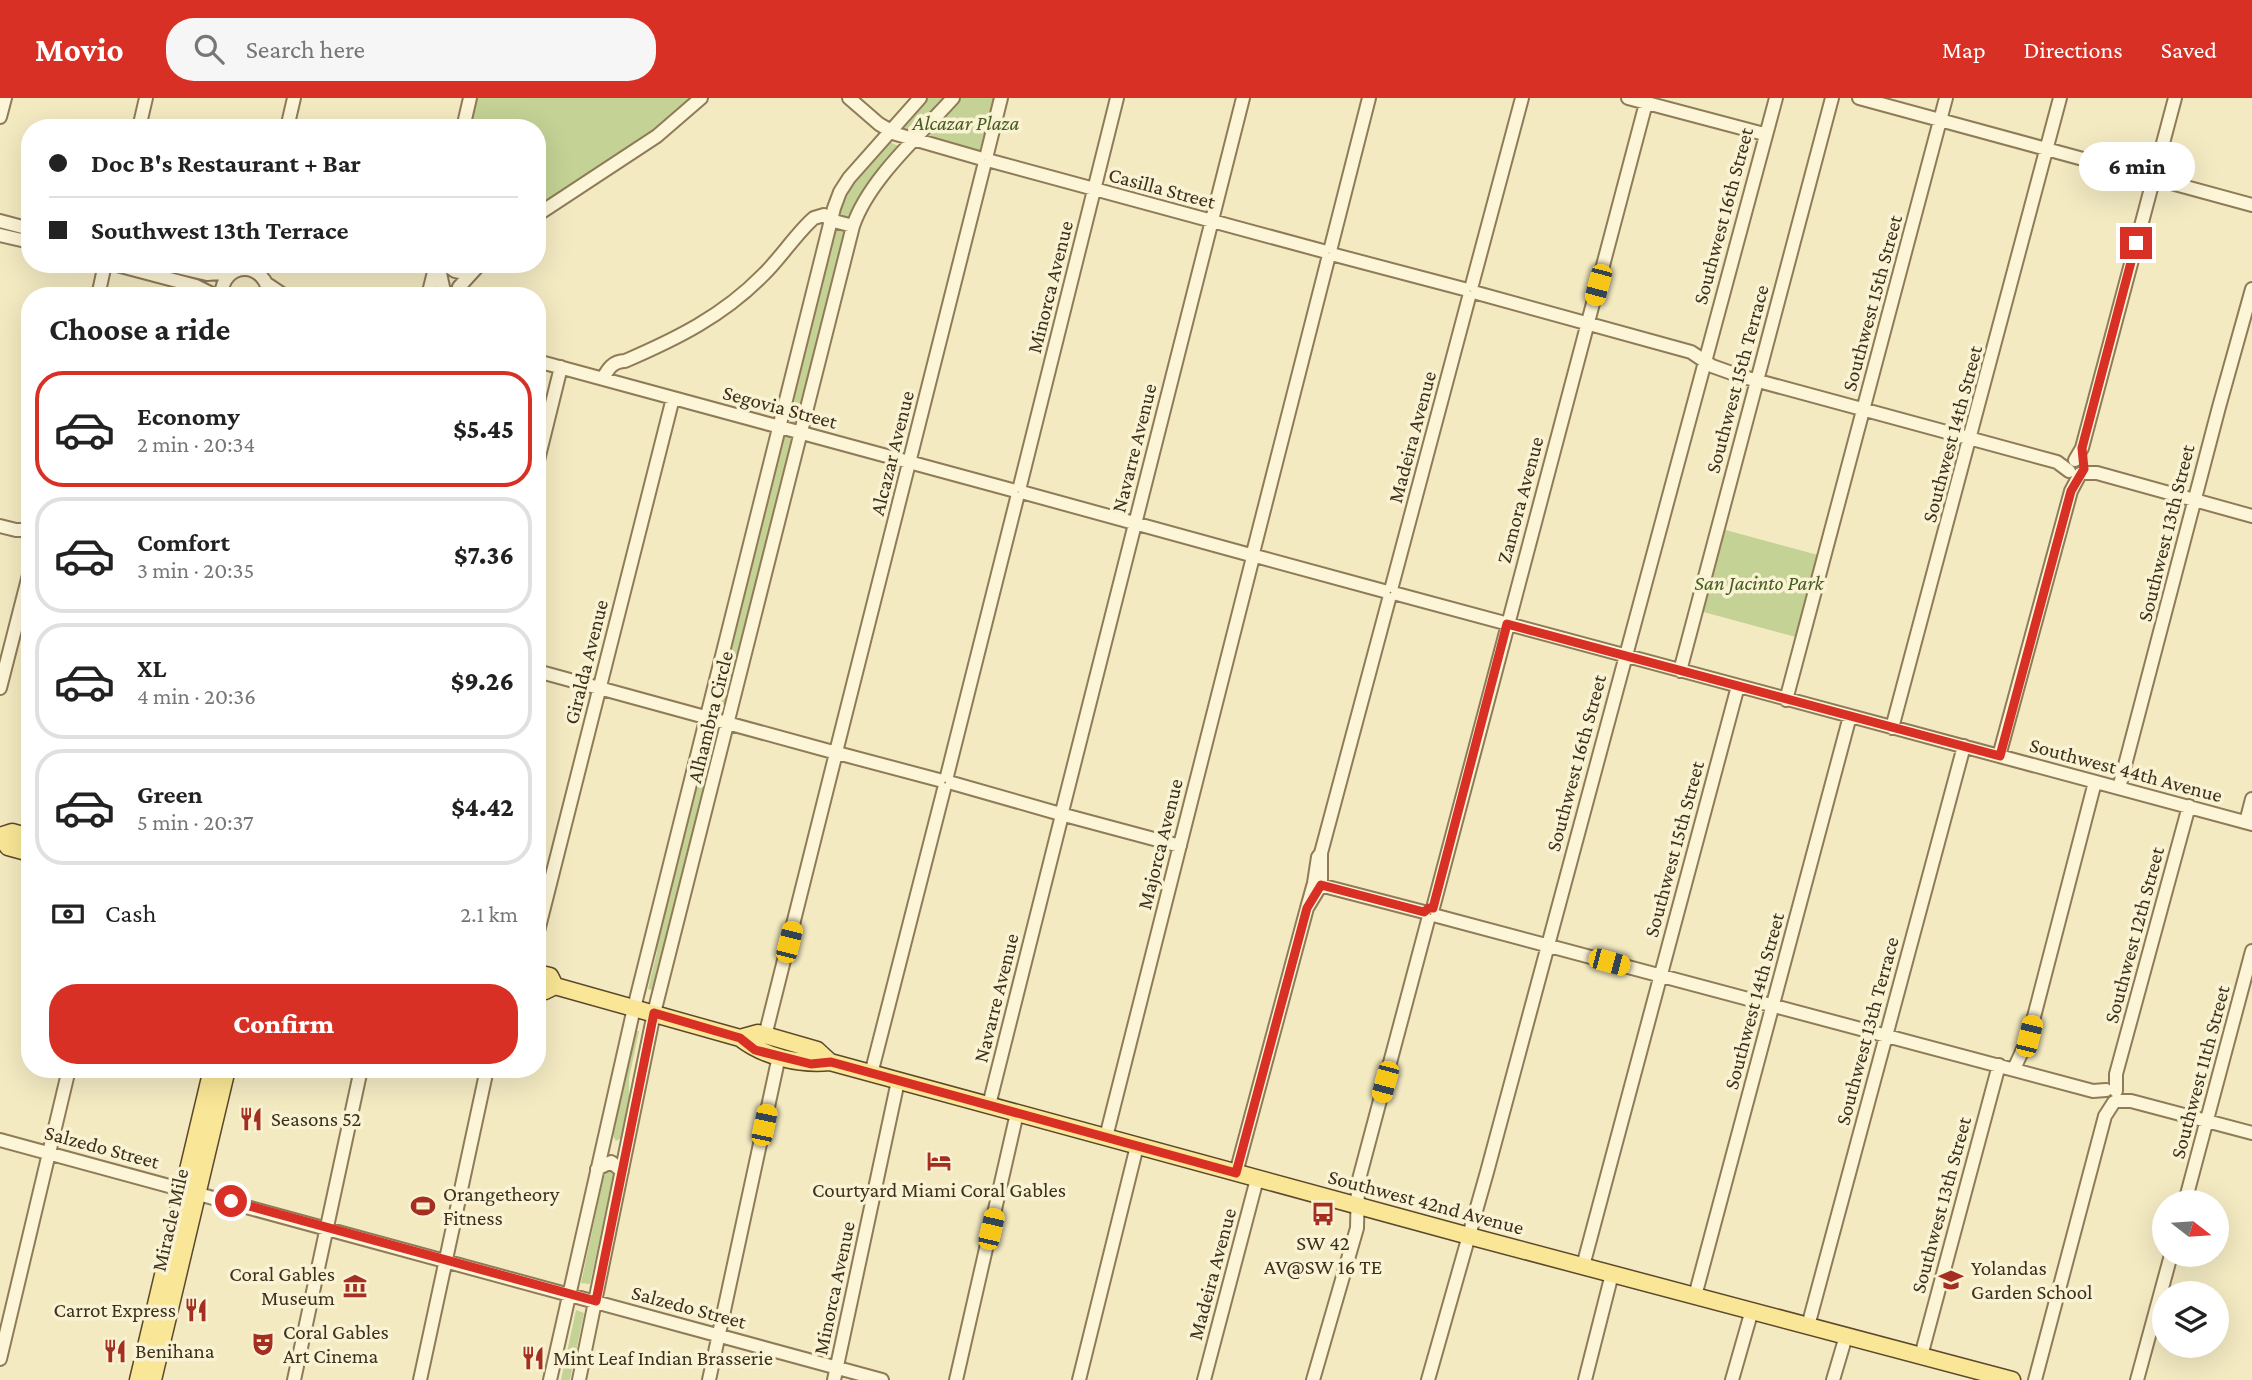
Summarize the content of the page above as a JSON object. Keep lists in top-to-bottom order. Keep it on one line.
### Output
{"streets":{"main road":["Southwest 42nd Avenue","Miracle Mile"],"street":["Casilla Street","Southwest 16th Street","Minorca Avenue","Southwest 15th Street","Southwest 15th Terrace","Segovia Street","Southwest 14th Street","Madeira Avenue","Navarre Avenue","Alcazar Avenue","Zamora Avenue","Southwest 13th Street","Giralda Avenue","Alhambra Circle","Southwest 44th Avenue","Majorca Avenue","Southwest 12th Street","Southwest 13th Terrace","Southwest 11th Street","Salzedo Street"]},"crossings":[["Casilla Street","Southwest 16th Street"],["Casilla Street","Minorca Avenue"],["Casilla Street","Southwest 15th Street"],["Casilla Street","Southwest 15th Terrace"],["Casilla Street","Southwest 14th Street"],["Casilla Street","Madeira Avenue"],["Casilla Street","Navarre Avenue"],["Casilla Street","Alcazar Avenue"],["Casilla Street","Zamora Avenue"],["Casilla Street","Alhambra Circle"],["Casilla Street","Majorca Avenue"],["Southwest 16th Street","Segovia Street"],["Southwest 16th Street","Southwest 44th Avenue"],["Southwest 16th Street","Southwest 42nd Avenue"],["Minorca Avenue","Segovia Street"],["Minorca Avenue","Salzedo Street"],["Minorca Avenue","Southwest 42nd Avenue"],["Southwest 15th Street","Southwest 44th Avenue"],["Southwest 15th Street","Southwest 42nd Avenue"],["Southwest 15th Terrace","Southwest 44th Avenue"],["Segovia Street","Madeira Avenue"],["Segovia Street","Navarre Avenue"],["Segovia Street","Alcazar Avenue"],["Segovia Street","Zamora Avenue"],["Segovia Street","Giralda Avenue"],["Segovia Street","Alhambra Circle"],["Segovia Street","Southwest 44th Avenue"],["Segovia Street","Majorca Avenue"],["Southwest 14th Street","Southwest 44th Avenue"],["Southwest 14th Street","Southwest 42nd Avenue"],["Madeira Avenue","Southwest 42nd Avenue"],["Navarre Avenue","Southwest 42nd Avenue"],["Alcazar Avenue","Southwest 42nd Avenue"],["Zamora Avenue","Southwest 42nd Avenue"],["Southwest 13th Street","Southwest 44th Avenue"],["Southwest 13th Street","Southwest 42nd Avenue"],["Alhambra Circle","Salzedo Street"],["Alhambra Circle","Southwest 42nd Avenue"],["Southwest 44th Avenue","Southwest 12th Street"],["Southwest 44th Avenue","Southwest 13th Terrace"],["Majorca Avenue","Southwest 42nd Avenue"],["Southwest 13th Terrace","Southwest 42nd Avenue"],["Salzedo Street","Miracle Mile"]],"parks":["Alcazar Plaza","San Jacinto Park"],"places":{"restaurant":["Seasons 52","Carrot Express","Benihana","Mint Leaf Indian Brasserie"],"hotel":["Courtyard Miami Coral Gables"],"sports":["Orangetheory Fitness"],"bus stop":["SW 42 AV@SW 16 TE"],"school or university":["Yolandas Garden School"],"museum":["Coral Gables Museum"],"theatre":["Coral Gables Art Cinema"]},"north":"right","page":{"header":"Movio","search":"Search here","nav":["Map","Directions","Saved"],"banner":["Doc B's Restaurant + Bar","Southwest 13th Terrace"],"bubble":"6 min","heading":"Choose a ride","list":[{"name":"Economy","note":"2 min · 20:34","value":"$5.45"},{"name":"Comfort","note":"3 min · 20:35","value":"$7.36"},{"name":"XL","note":"4 min · 20:36","value":"$9.26"},{"name":"Green","note":"5 min · 20:37","value":"$4.42"}],"pay":["Cash","2.1 km"],"buttons":"Confirm"}}
